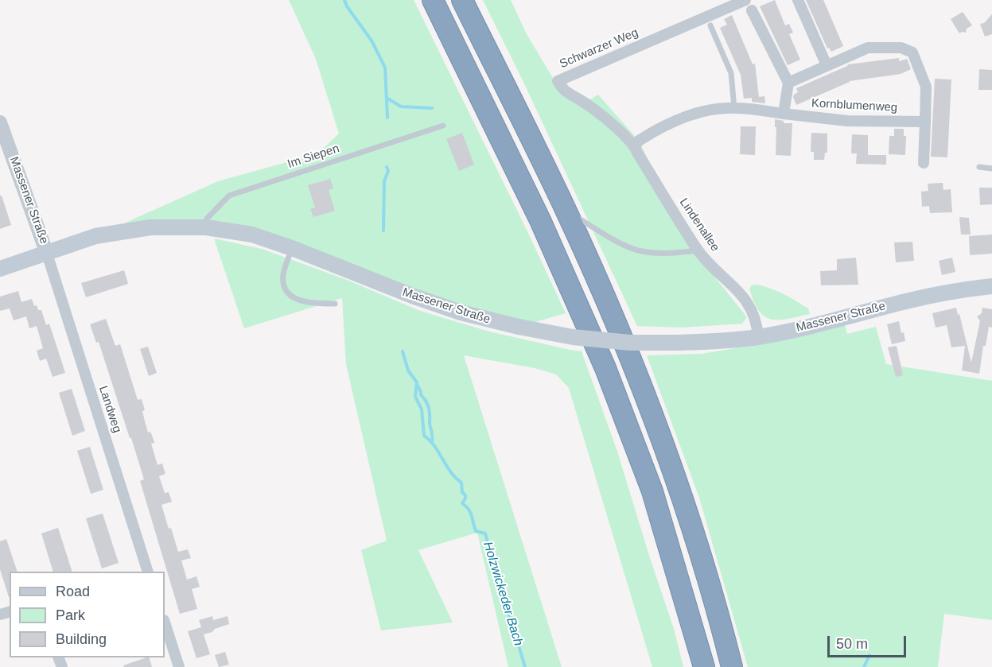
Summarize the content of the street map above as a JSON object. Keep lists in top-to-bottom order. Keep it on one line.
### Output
{"streets":{"main road":["Massener Straße"],"street":["Schwarzer Weg","Kornblumenweg","Lindenallee","Landweg"],"lane":["Im Siepen"]},"crossings":[["Schwarzer Weg","Kornblumenweg"],["Schwarzer Weg","Lindenallee"],["Kornblumenweg","Lindenallee"],["Im Siepen","Massener Straße"],["Massener Straße","Lindenallee"],["Massener Straße","Landweg"]],"water":["Holzwickeder Bach"],"legend":["Road","Park","Building"],"scale_bar":"50 m"}
